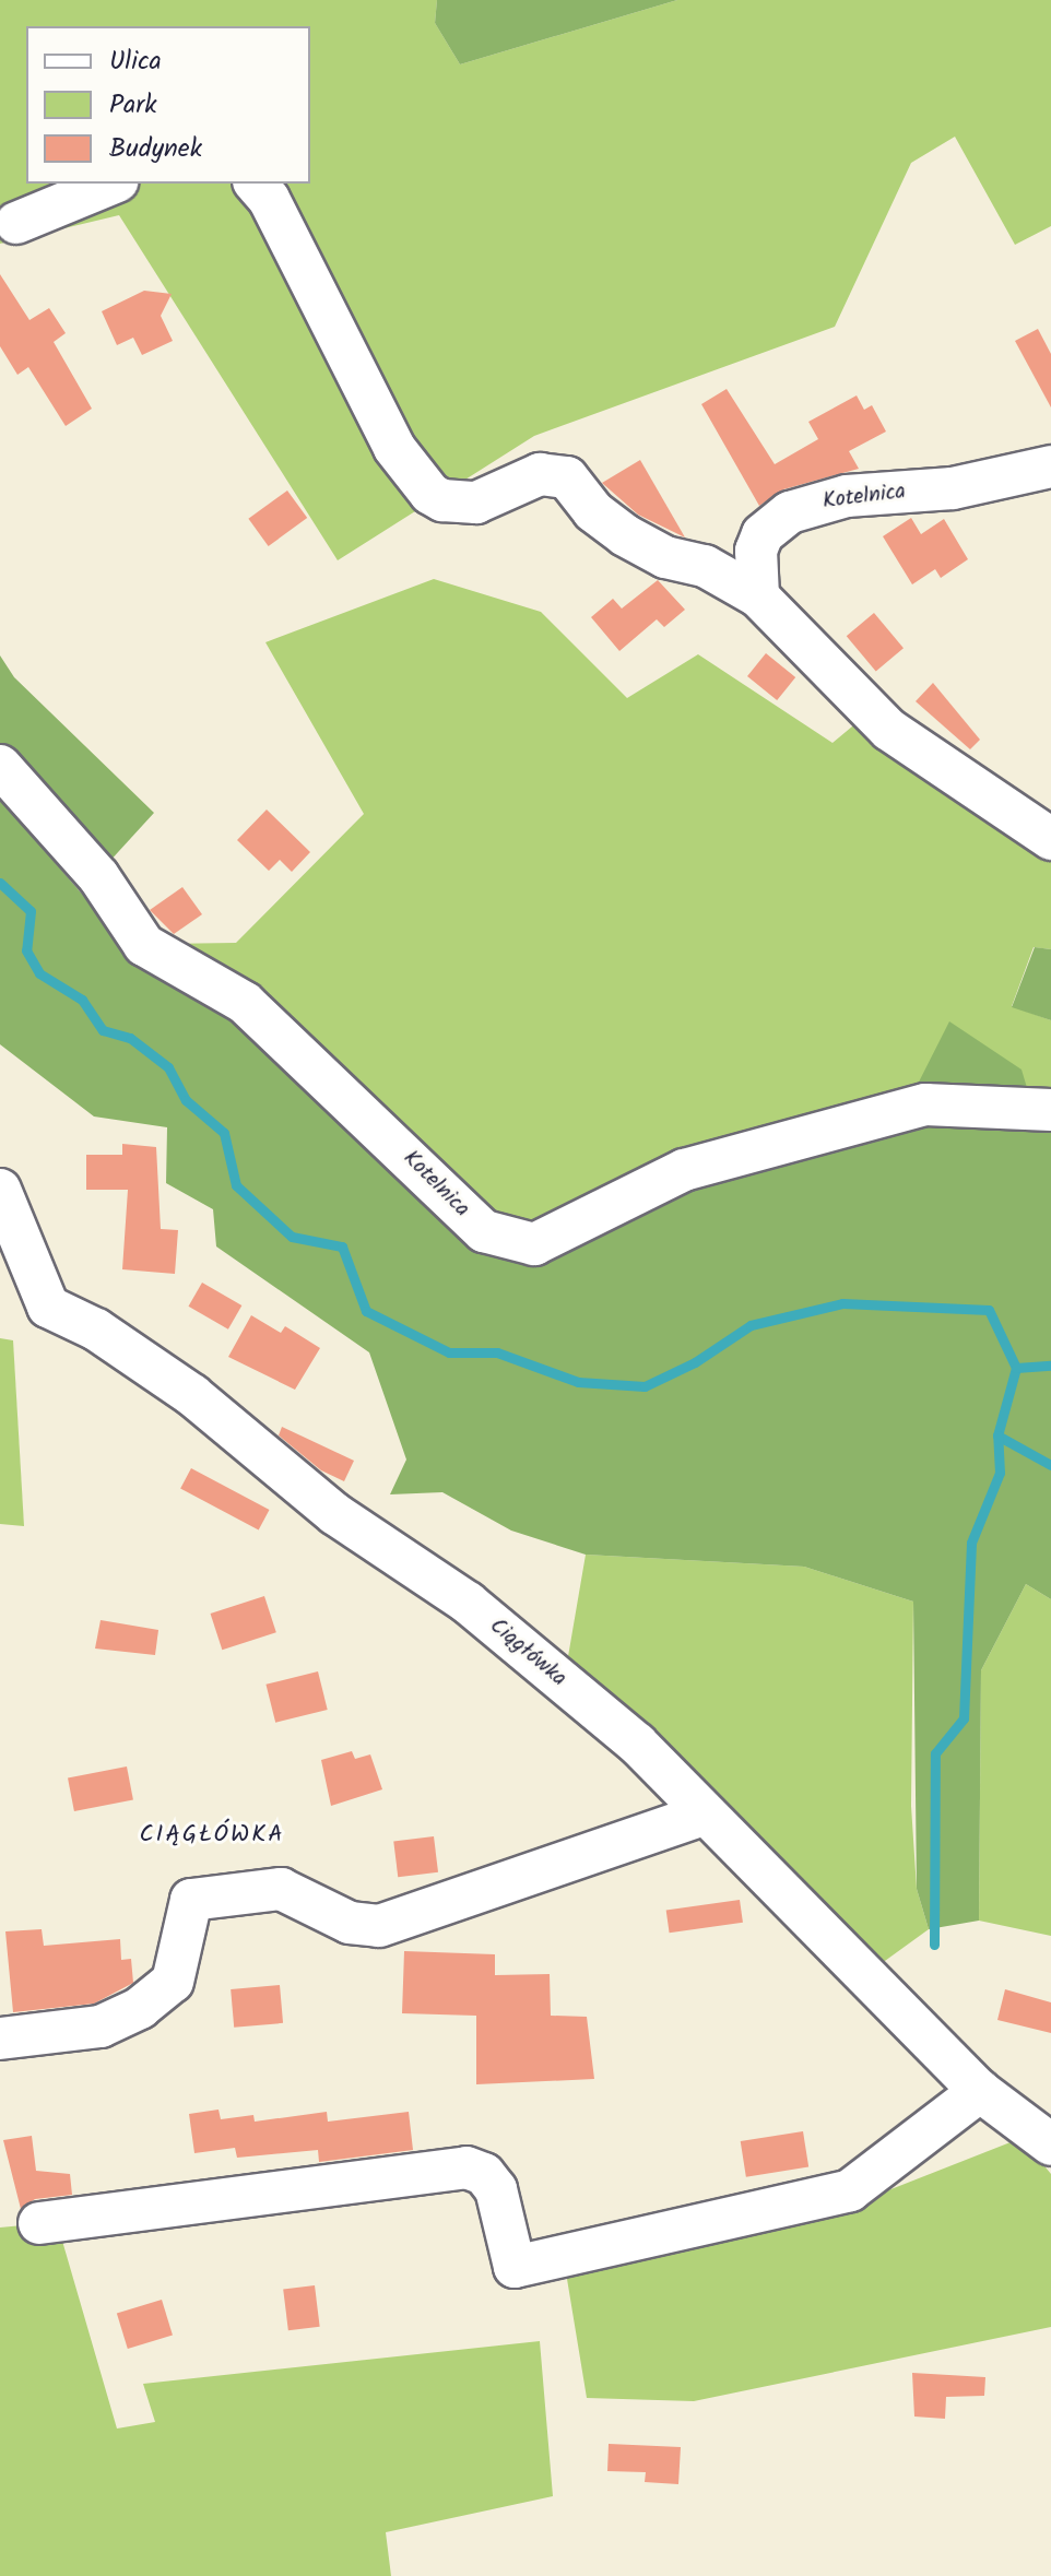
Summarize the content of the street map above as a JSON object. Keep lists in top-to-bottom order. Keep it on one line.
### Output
{"streets":{"street":["Kotelnica","Ciągłówka"]},"districts":["CIĄGŁÓWKA"],"legend":["Ulica","Park","Budynek"]}
